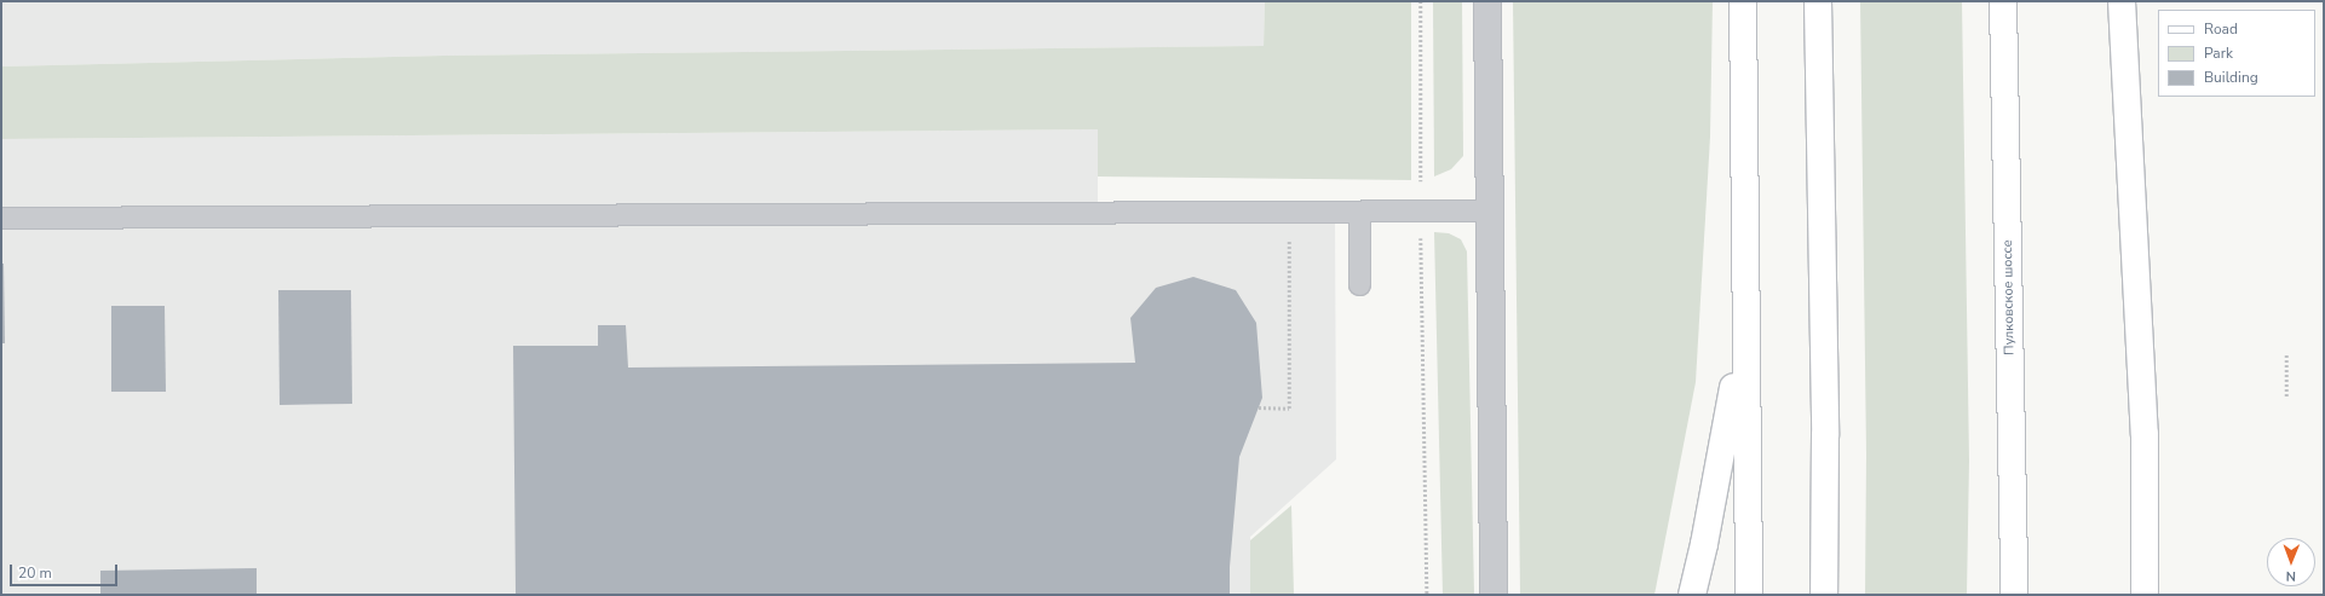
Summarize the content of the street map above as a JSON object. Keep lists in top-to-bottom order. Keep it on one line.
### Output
{"streets":{"main road":["Пулковское шоссе"]},"legend":["Road","Park","Building"],"scale_bar":"20 m","north":"bottom"}
